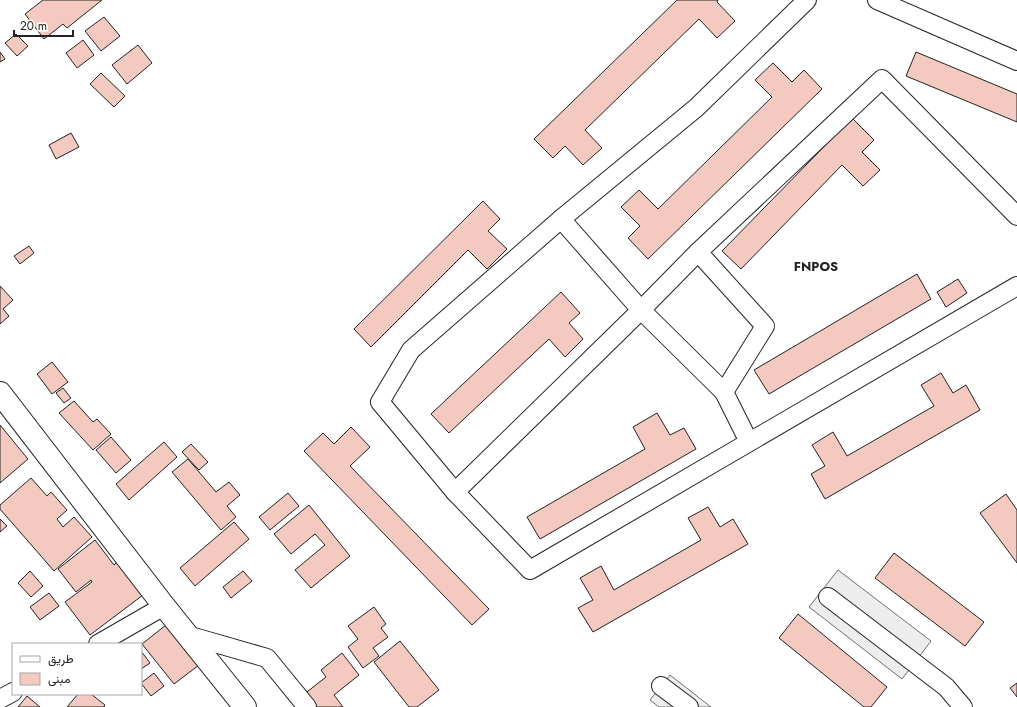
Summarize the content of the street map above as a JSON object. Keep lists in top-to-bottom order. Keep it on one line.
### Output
{"districts":["FNPOS"],"legend":["طريق","مبنى"],"scale_bar":"20 m"}
